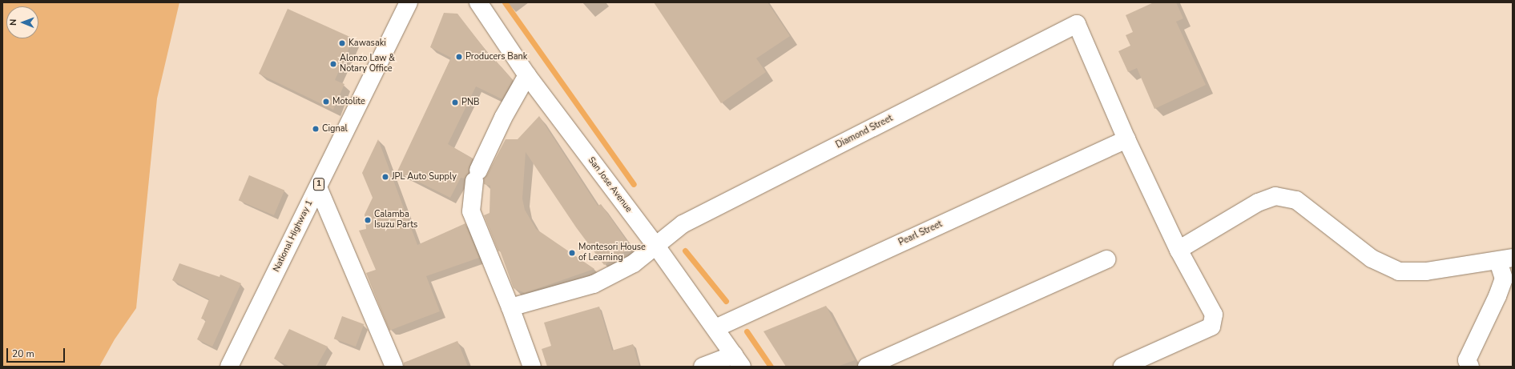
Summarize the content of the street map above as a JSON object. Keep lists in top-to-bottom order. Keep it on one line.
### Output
{"streets":{"main road":["Diamond Street","1","San Jose Avenue","Pearl Street","National Highway 1"]},"crossings":[["Diamond Street","San Jose Avenue"],["Diamond Street","Pearl Street"],["San Jose Avenue","Pearl Street"]],"places":["Kawasaki","Producers Bank","Alonzo Law & Notary Office","Motolite","PNB","Cignal","JPL Auto Supply","Calamba Isuzu Parts","Montesori House of Learning"],"scale_bar":"20 m","north":"left"}
